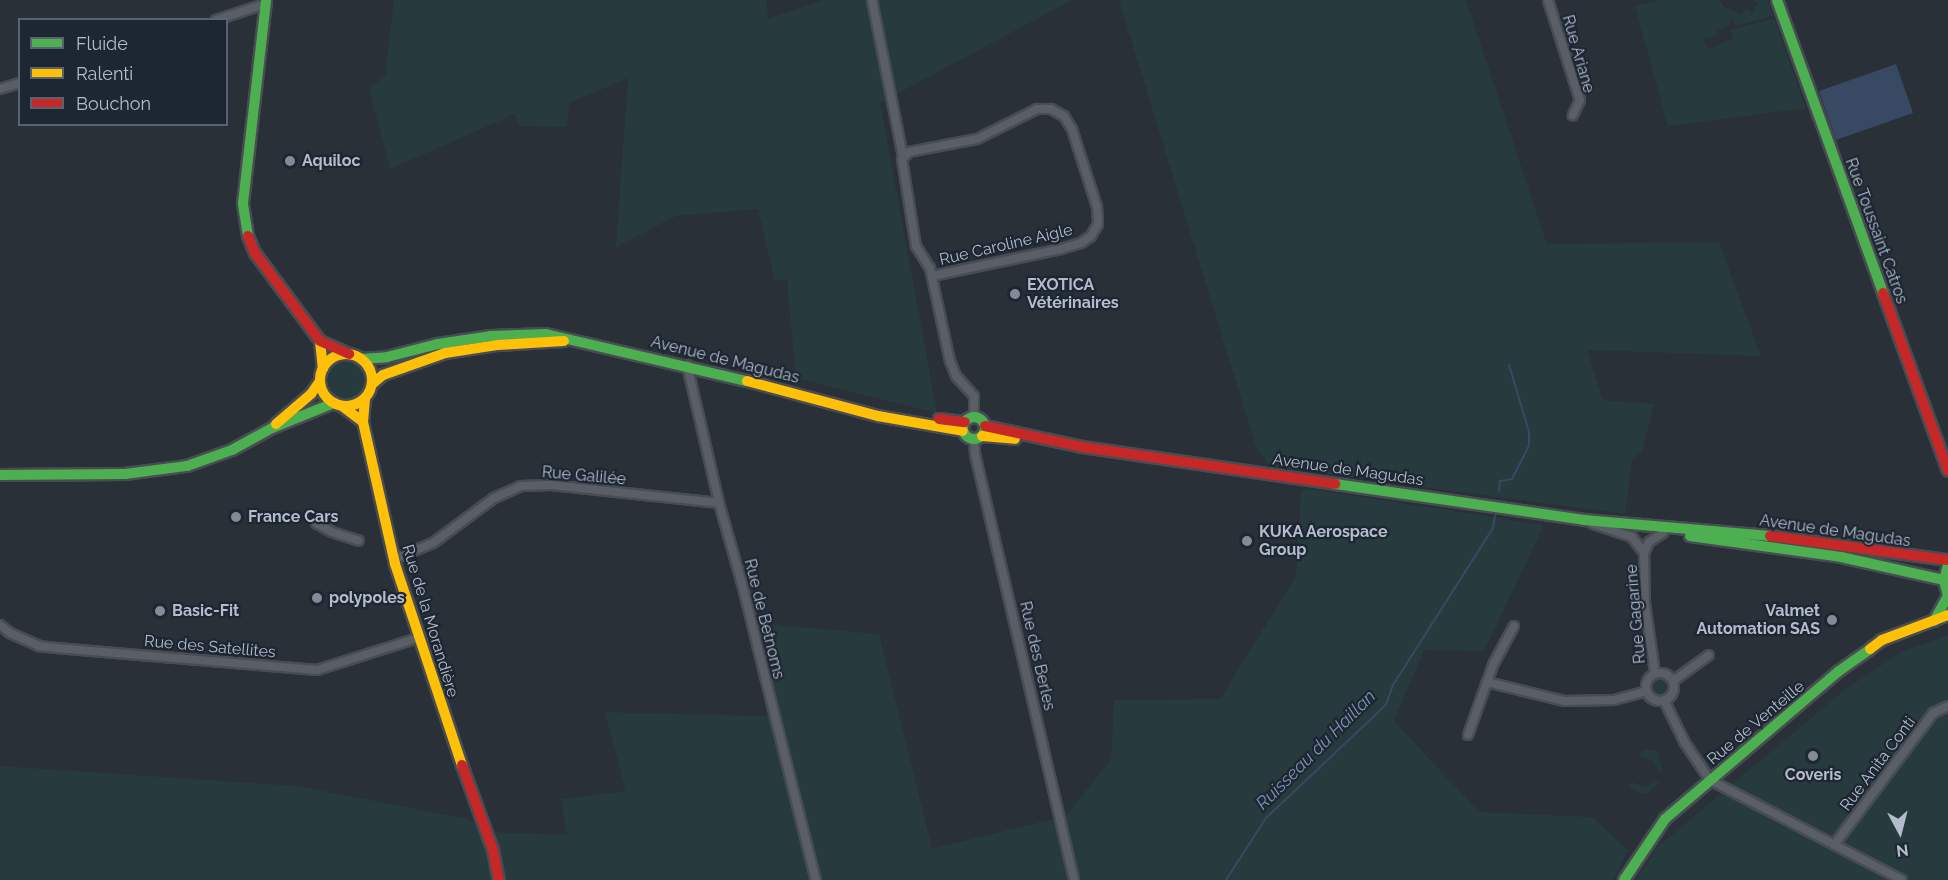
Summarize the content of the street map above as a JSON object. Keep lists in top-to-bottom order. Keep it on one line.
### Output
{"streets":{"main road":["Rue Toussaint Catros","Avenue de Magudas","Rue de la Morandière","Rue de Venteille"],"street":["Rue Ariane","Rue Caroline Aigle","Rue Galilée","Rue Gagarine","Rue de Betnoms","Rue des Satellites","Rue des Berles","Rue Anita Conti"]},"crossings":[["Rue Caroline Aigle","Avenue de Magudas"],["Avenue de Magudas","Rue Gagarine"],["Avenue de Magudas","Rue de Betnoms"],["Avenue de Magudas","Rue de la Morandière"],["Avenue de Magudas","Rue des Berles"],["Rue Galilée","Rue de Betnoms"],["Rue Galilée","Rue de la Morandière"],["Rue de la Morandière","Rue des Satellites"]],"water":["Ruisseau du Haillan"],"places":["Aquiloc","EXOTICA Vétérinaires","France Cars","KUKA Aerospace Group","polypoles","Basic-Fit","Valmet Automation SAS","Coveris"],"legend":["Fluide","Ralenti","Bouchon"],"north":"bottom"}
